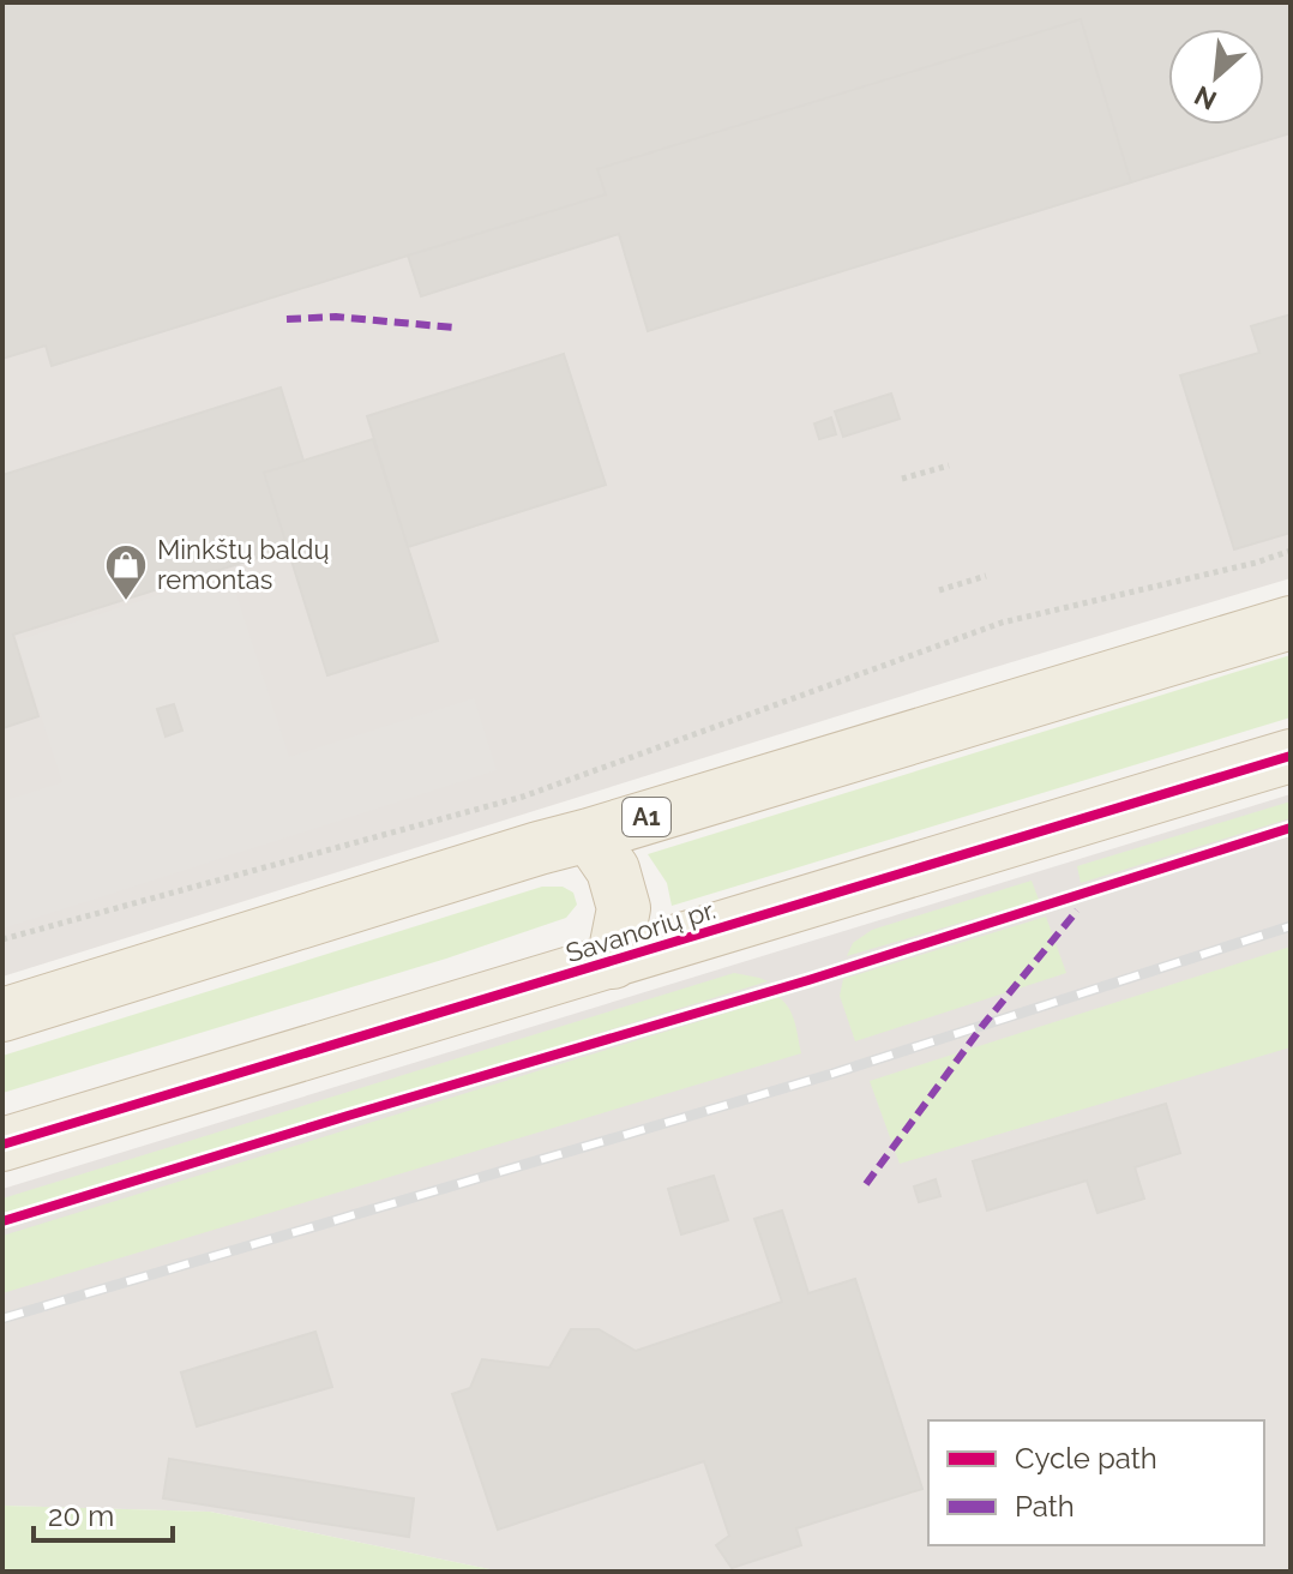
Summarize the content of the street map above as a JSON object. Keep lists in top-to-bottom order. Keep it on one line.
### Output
{"streets":{"highway":["A1","Savanorių pr."]},"places":{"shop":["Minkštų baldų remontas"]},"legend":["Cycle path","Path"],"scale_bar":"20 m","north":"bottom left"}
